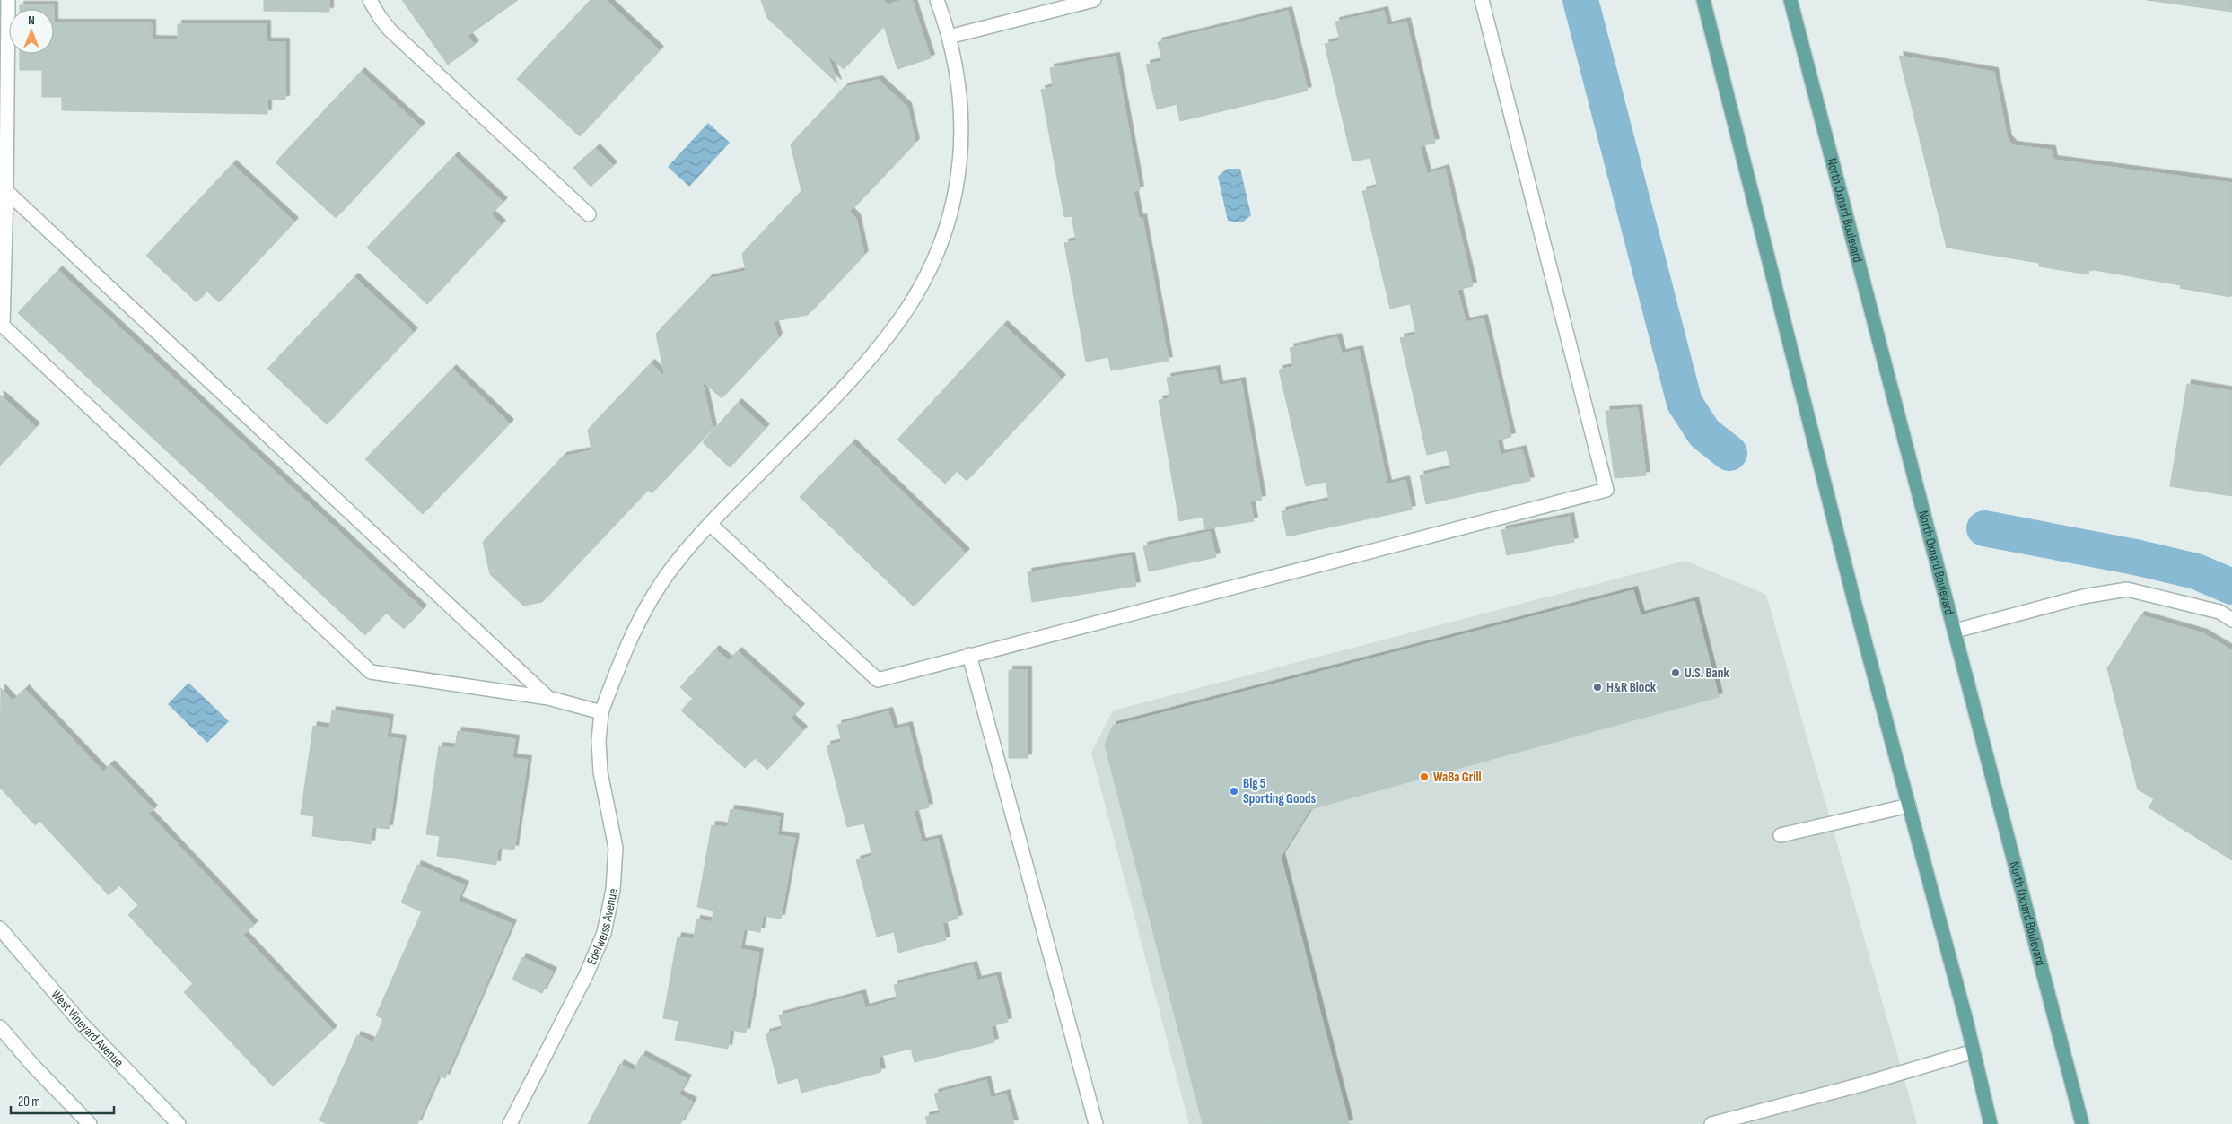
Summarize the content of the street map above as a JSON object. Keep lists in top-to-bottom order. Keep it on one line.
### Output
{"streets":{"main road":["North Oxnard Boulevard"],"street":["Edelweiss Avenue","West Vineyard Avenue"]},"places":["U.S. Bank","H&R Block","WaBa Grill","Big 5 Sporting Goods"],"scale_bar":"20 m","north":"top"}
